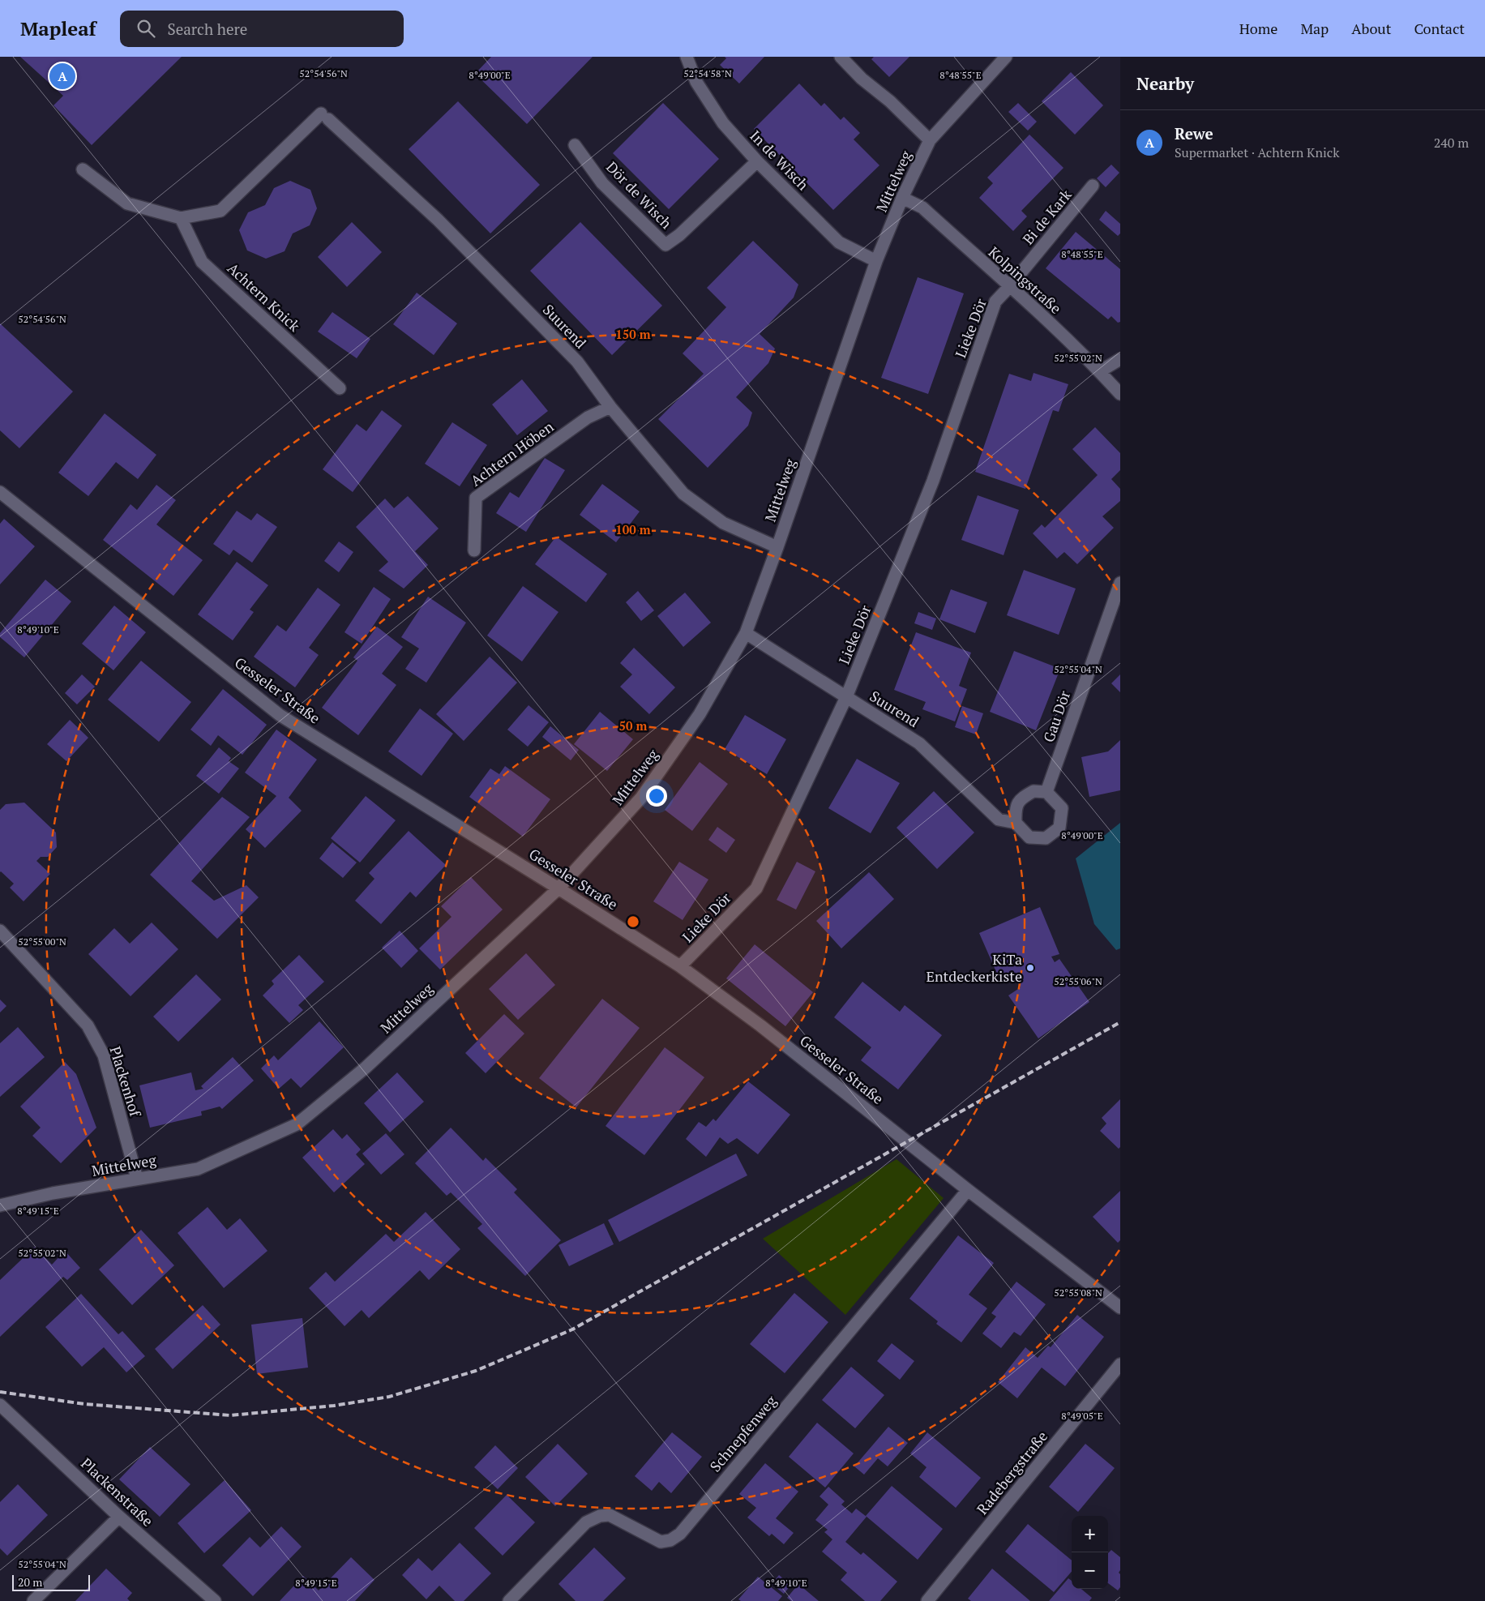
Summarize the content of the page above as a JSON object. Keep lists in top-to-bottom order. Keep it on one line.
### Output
{"streets":{"street":["In de Wisch","Mittelweg","Dör de Wisch","Bi de Kark","Kolpingstraße","Achtern Knick","Suurend","Lieke Dör","Achtern Höben","Gesseler Straße","Gau Dör","Plackenhof","Schnepfenweg","Radebergstraße","Plackenstraße"]},"crossings":[["In de Wisch","Mittelweg"],["In de Wisch","Dör de Wisch"],["Mittelweg","Kolpingstraße"],["Mittelweg","Suurend"],["Mittelweg","Gesseler Straße"],["Mittelweg","Plackenhof"],["Bi de Kark","Kolpingstraße"],["Bi de Kark","Lieke Dör"],["Kolpingstraße","Lieke Dör"],["Achtern Knick","Suurend"],["Suurend","Lieke Dör"],["Suurend","Achtern Höben"],["Suurend","Gau Dör"],["Lieke Dör","Gesseler Straße"],["Gesseler Straße","Schnepfenweg"]],"places":["KiTa Entdeckerkiste"],"scale_bar":"20 m","page":{"header":"Mapleaf","search":"Search here","nav":["Home","Map","About","Contact"],"heading":"Nearby","pins":"A","list":[{"mark":"A","name":"Rewe","note":"Supermarket · Achtern Knick","value":"240 m"}],"map_buttons":["+","−"],"scale":"20 m"},"coordinates":["52°54'56\"N","52°54'58\"N","8°49'00\"E","8°48'55\"E","52°55'02\"N","8°49'10\"E","52°55'04\"N","52°55'00\"N","52°55'06\"N","8°49'15\"E","52°55'08\"N","8°49'05\"E"],"rings":["150 m","100 m","50 m"]}
